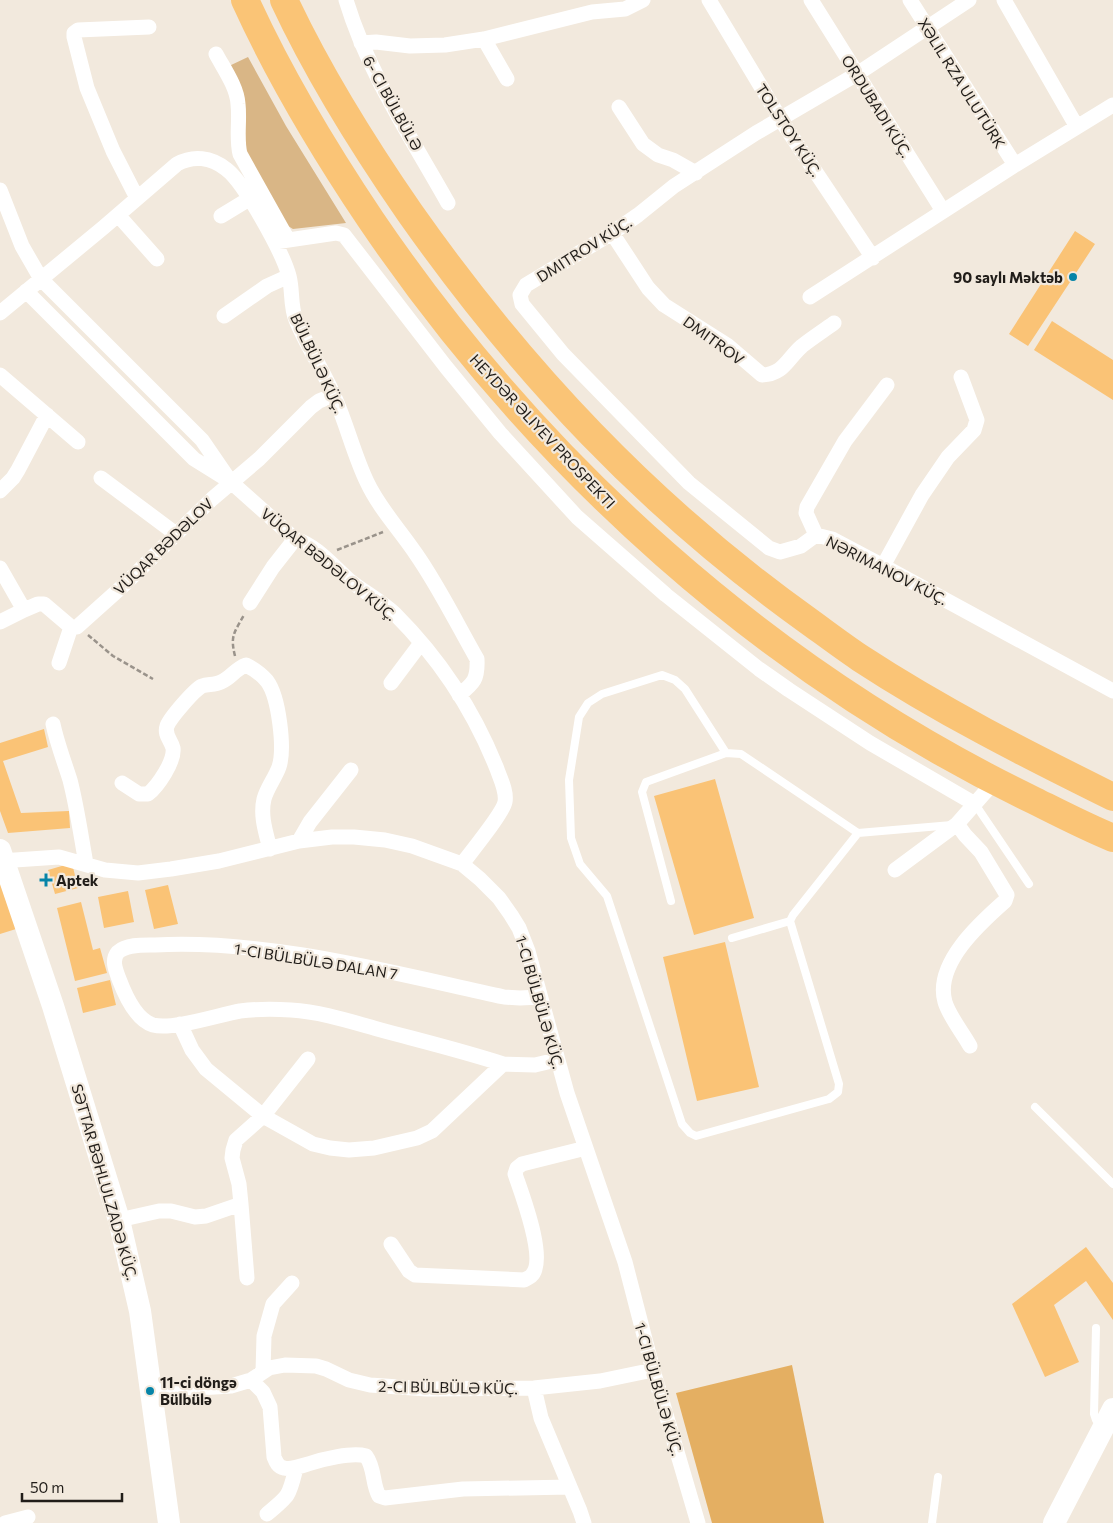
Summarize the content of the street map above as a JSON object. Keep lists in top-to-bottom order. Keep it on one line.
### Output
{"streets":{"highway":["HEYDƏR ƏLIYEV PROSPEKTI"],"main road":["SƏTTAR BƏHLULZADƏ KÜÇ."],"street":["XƏLIL RZA ULUTÜRK","ORDUBADI KÜÇ.","TOLSTOY KÜÇ.","DMITROV KÜÇ.","DMITROV","BÜLBÜLƏ KÜÇ.","VÜQAR BƏDƏLOV","VÜQAR BƏDƏLOV KÜÇ.","NƏRIMANOV KÜÇ.","1-CI BÜLBÜLƏ DALAN 7","1-CI BÜLBÜLƏ KÜÇ.","2-CI BÜLBÜLƏ KÜÇ."]},"crossings":[["XƏLIL RZA ULUTÜRK","DMITROV KÜÇ."],["ORDUBADI KÜÇ.","DMITROV KÜÇ."],["TOLSTOY KÜÇ.","DMITROV KÜÇ."],["DMITROV KÜÇ.","DMITROV"],["DMITROV KÜÇ.","NƏRIMANOV KÜÇ."],["BÜLBÜLƏ KÜÇ.","VÜQAR BƏDƏLOV"],["BÜLBÜLƏ KÜÇ.","VÜQAR BƏDƏLOV KÜÇ."],["VÜQAR BƏDƏLOV","VÜQAR BƏDƏLOV KÜÇ."],["VÜQAR BƏDƏLOV KÜÇ.","1-CI BÜLBÜLƏ KÜÇ."],["1-CI BÜLBÜLƏ DALAN 7","1-CI BÜLBÜLƏ KÜÇ."],["1-CI BÜLBÜLƏ KÜÇ.","SƏTTAR BƏHLULZADƏ KÜÇ."],["1-CI BÜLBÜLƏ KÜÇ.","2-CI BÜLBÜLƏ KÜÇ."],["SƏTTAR BƏHLULZADƏ KÜÇ.","2-CI BÜLBÜLƏ KÜÇ."]],"places":{"other":["90 saylı Məktəb","11-ci döngə Bülbülə"],"health":["Aptek"]},"scale_bar":"50 m"}
